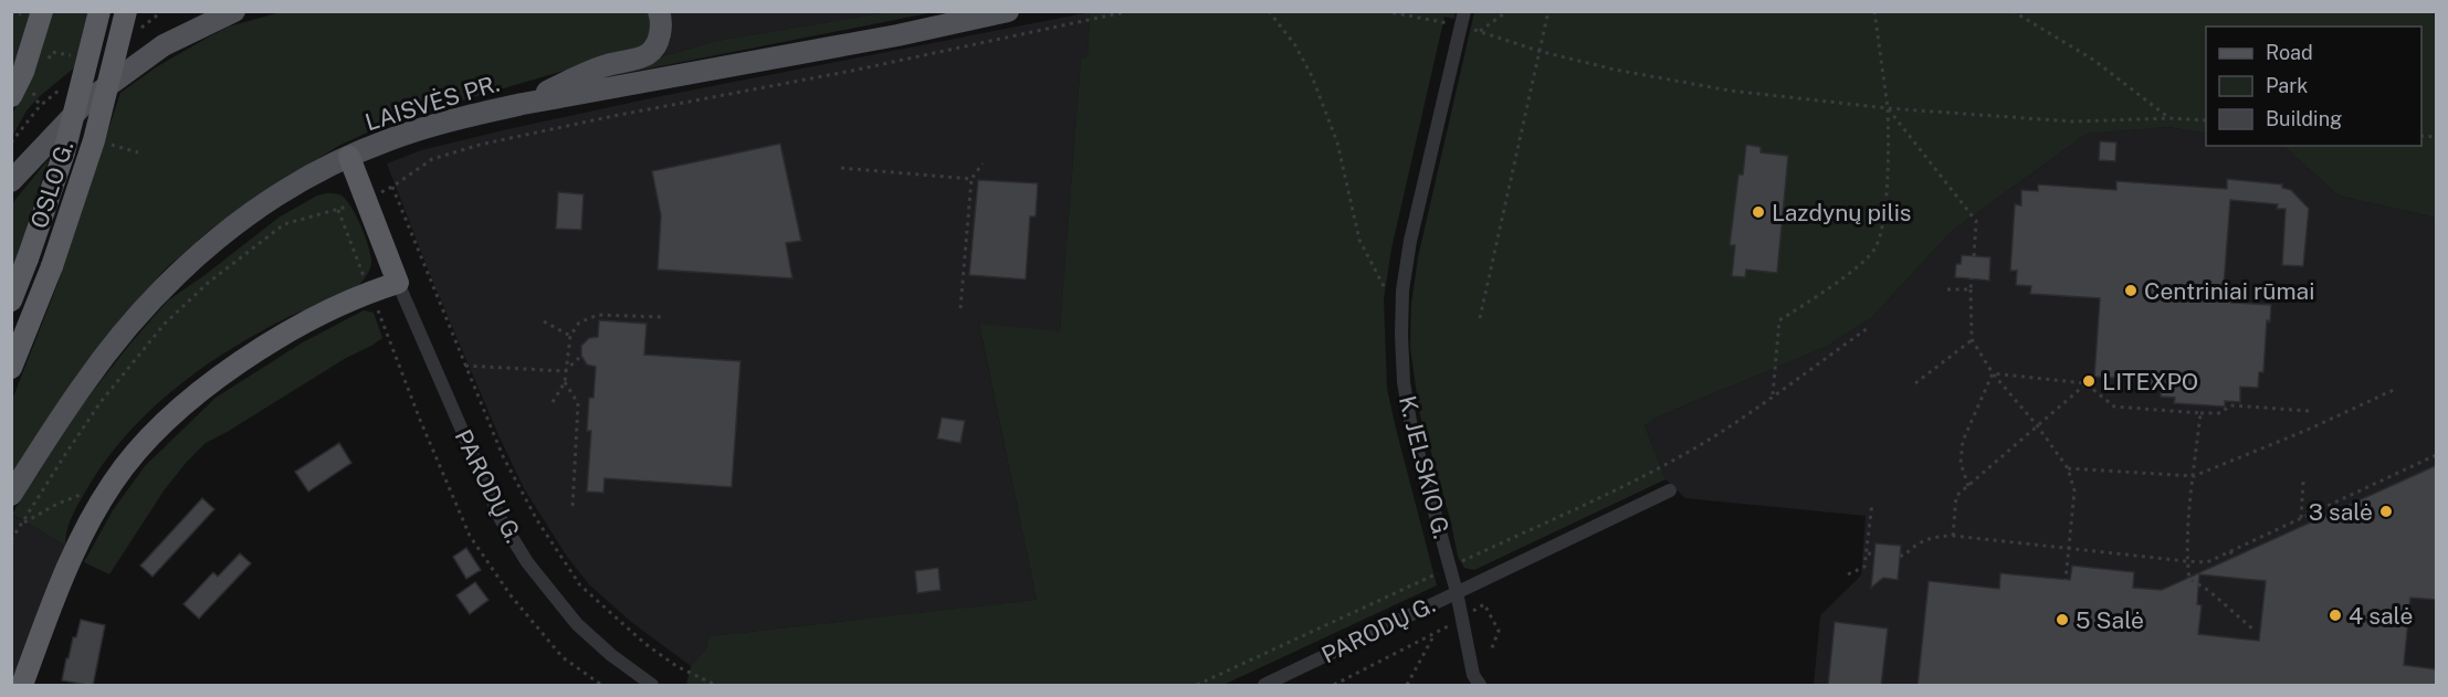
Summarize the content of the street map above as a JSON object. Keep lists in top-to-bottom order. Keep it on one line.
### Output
{"streets":{"highway":["OSLO G."],"main road":["LAISVĖS PR."],"street":["K. JELSKIO G.","PARODŲ G."]},"crossings":[["K. JELSKIO G.","PARODŲ G."]],"places":["Lazdynų pilis","Centriniai rūmai","LITEXPO","3 salė","4 salė","5 Salė"],"legend":["Road","Park","Building"]}
